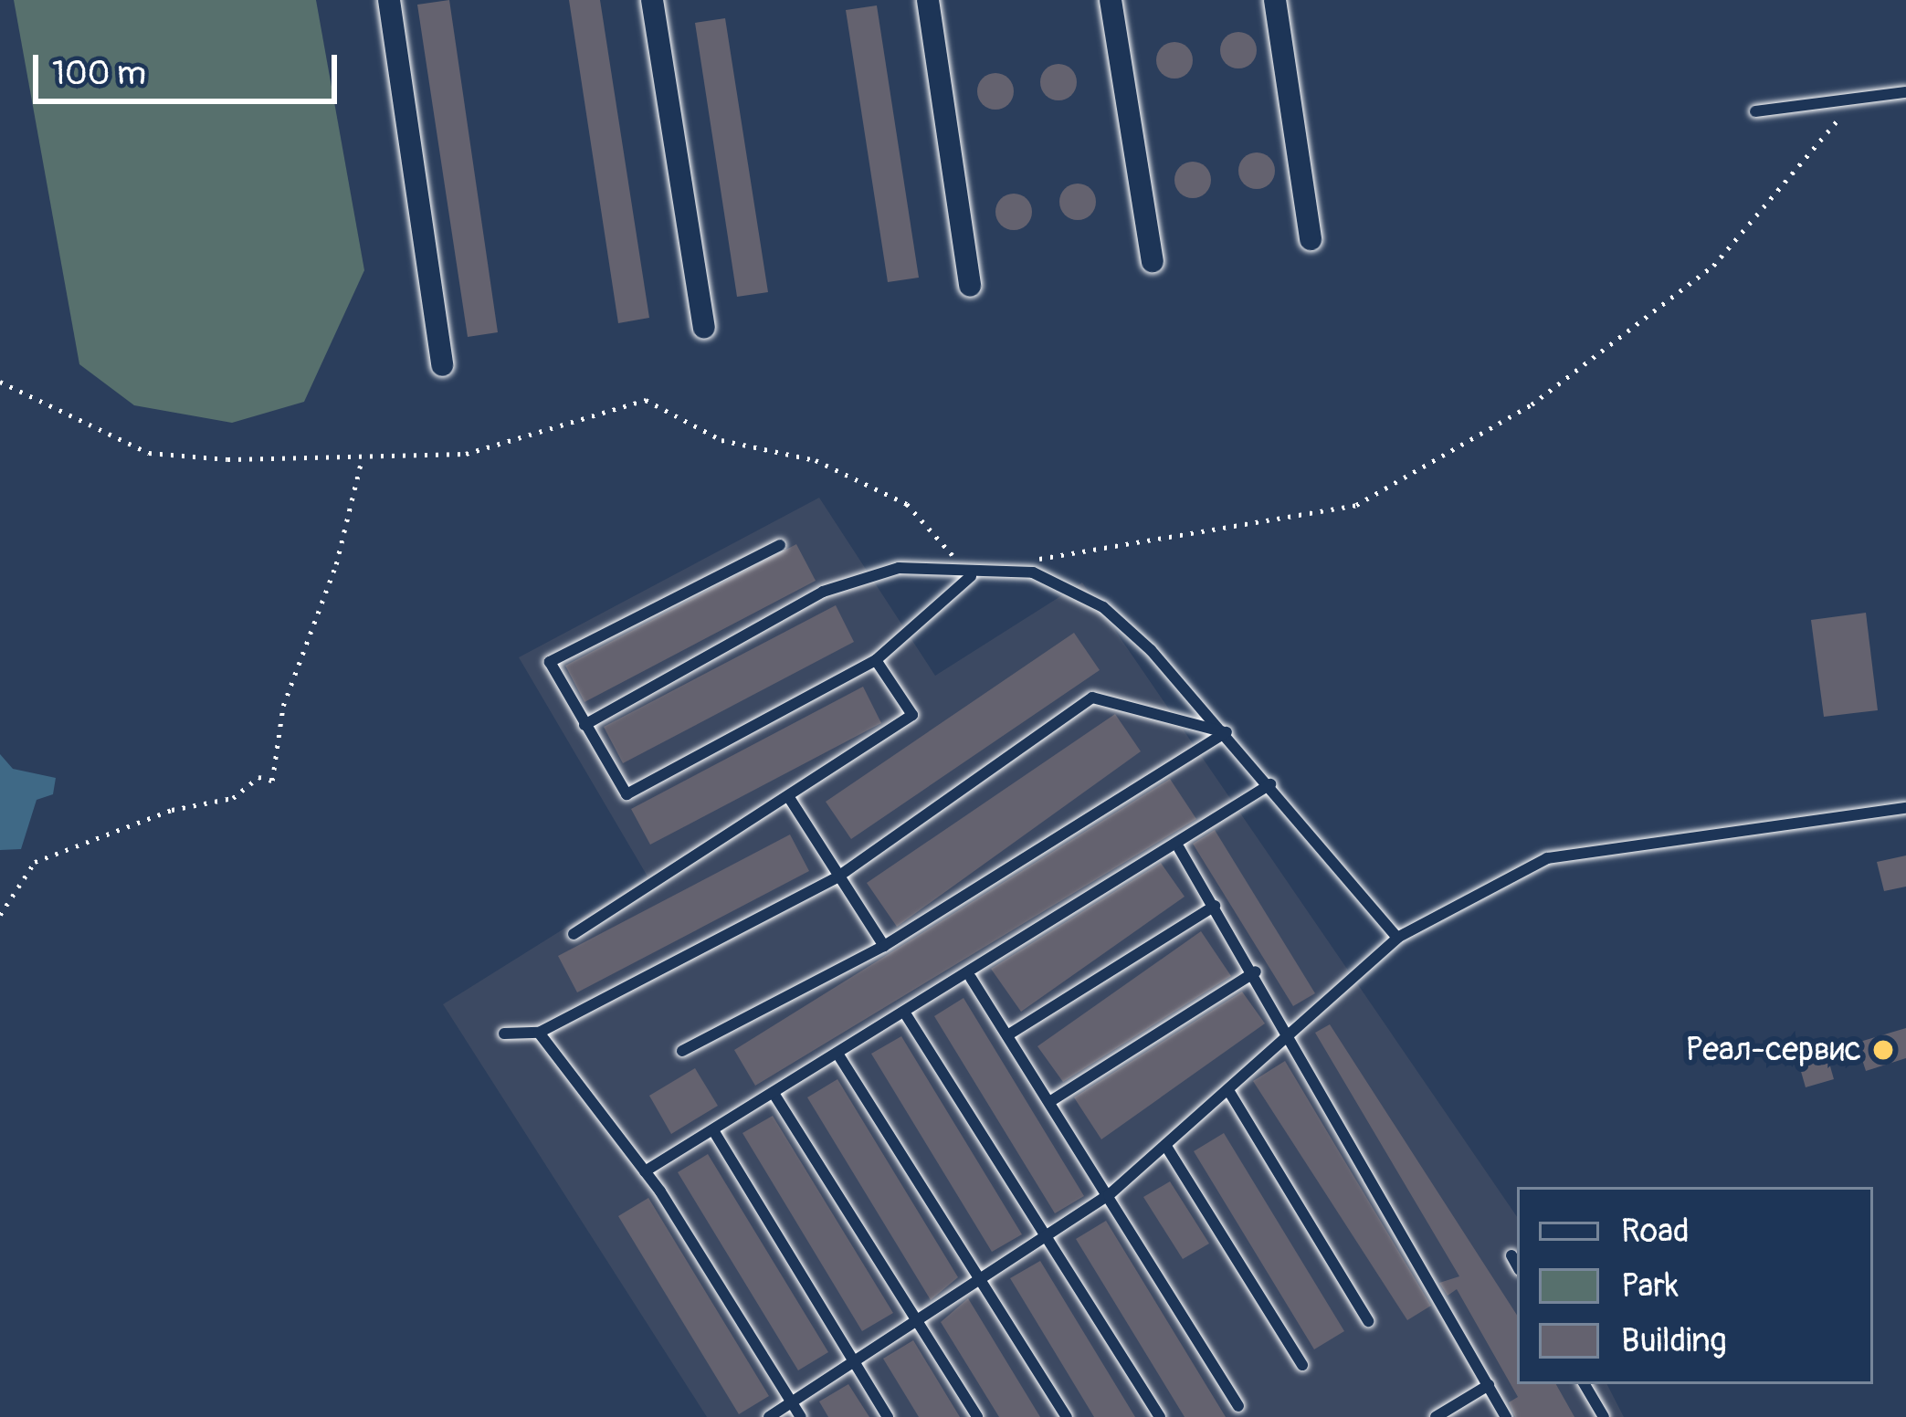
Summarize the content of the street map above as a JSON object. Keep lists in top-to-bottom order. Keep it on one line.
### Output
{"places":["Реал-сервис"],"legend":["Road","Park","Building"],"scale_bar":"100 m"}
